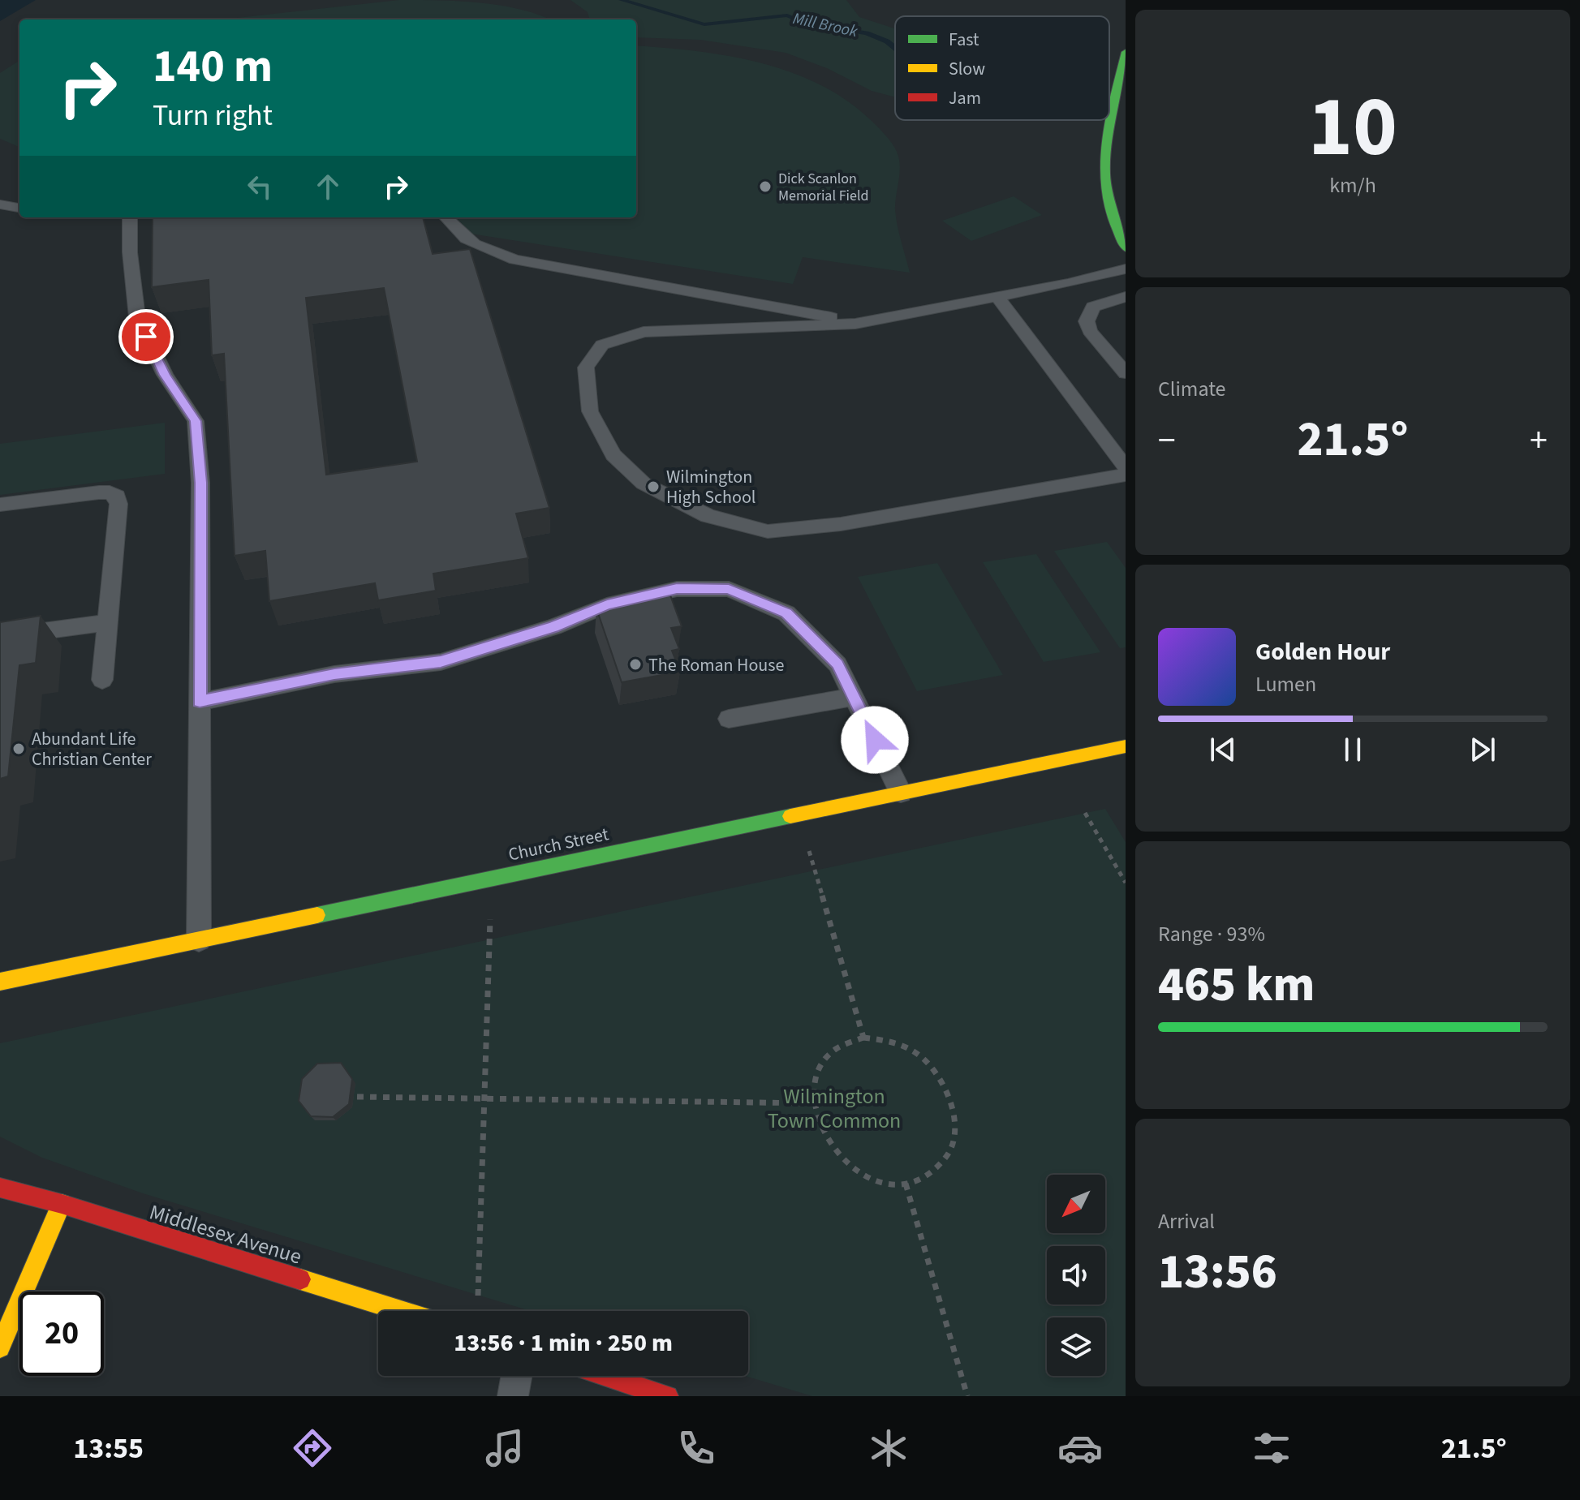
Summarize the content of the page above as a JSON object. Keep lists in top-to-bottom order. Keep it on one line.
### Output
{"streets":{"street":["Church Street","Middlesex Avenue"]},"water":["Mill Brook"],"parks":["Wilmington Town Common"],"places":["Dick Scanlon Memorial Field","Wilmington High School","The Roman House","Abundant Life Christian Center"],"legend":["Fast","Slow","Jam"],"north":"bottom left","page":{"tile":[["10","km/h"],"Climate",["Range · 93%","465 km"],["Arrival","13:56"]],"turn":["140 m","Turn right"],"heat":["−","21.5°","+"],"song":["Golden Hour","Lumen"],"limit":"20","trip":"13:56 · 1 min · 250 m","tabs":["13:55","21.5°"]}}
